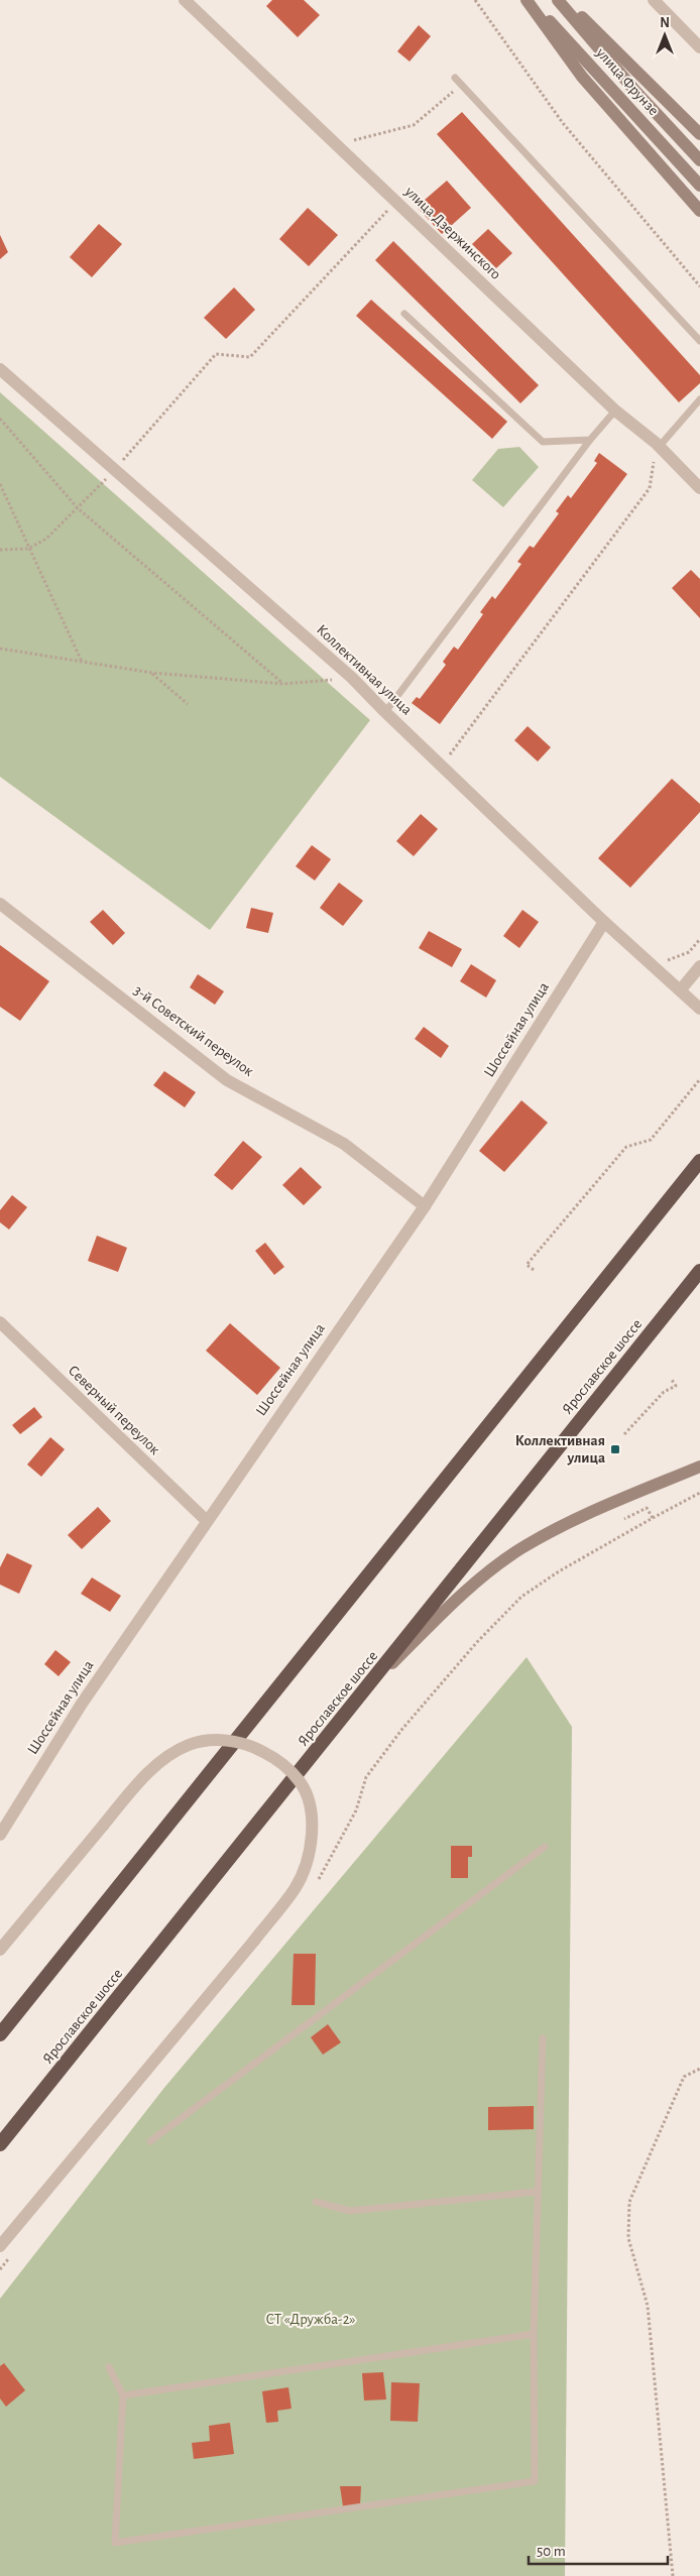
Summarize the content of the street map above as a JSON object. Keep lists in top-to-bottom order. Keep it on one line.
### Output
{"streets":{"highway":["Ярославское шоссе"],"main road":["улица Фрунзе"],"street":["улица Дзержинского","Коллективная улица","Шоссейная улица","3-й Советский переулок","Северный переулок"]},"crossings":[["Коллективная улица","Шоссейная улица"],["Шоссейная улица","3-й Советский переулок"],["Шоссейная улица","Северный переулок"]],"parks":["СТ «Дружба-2»"],"places":{"transit":["Коллективная улица"]},"scale_bar":"50 m","north":"top"}
